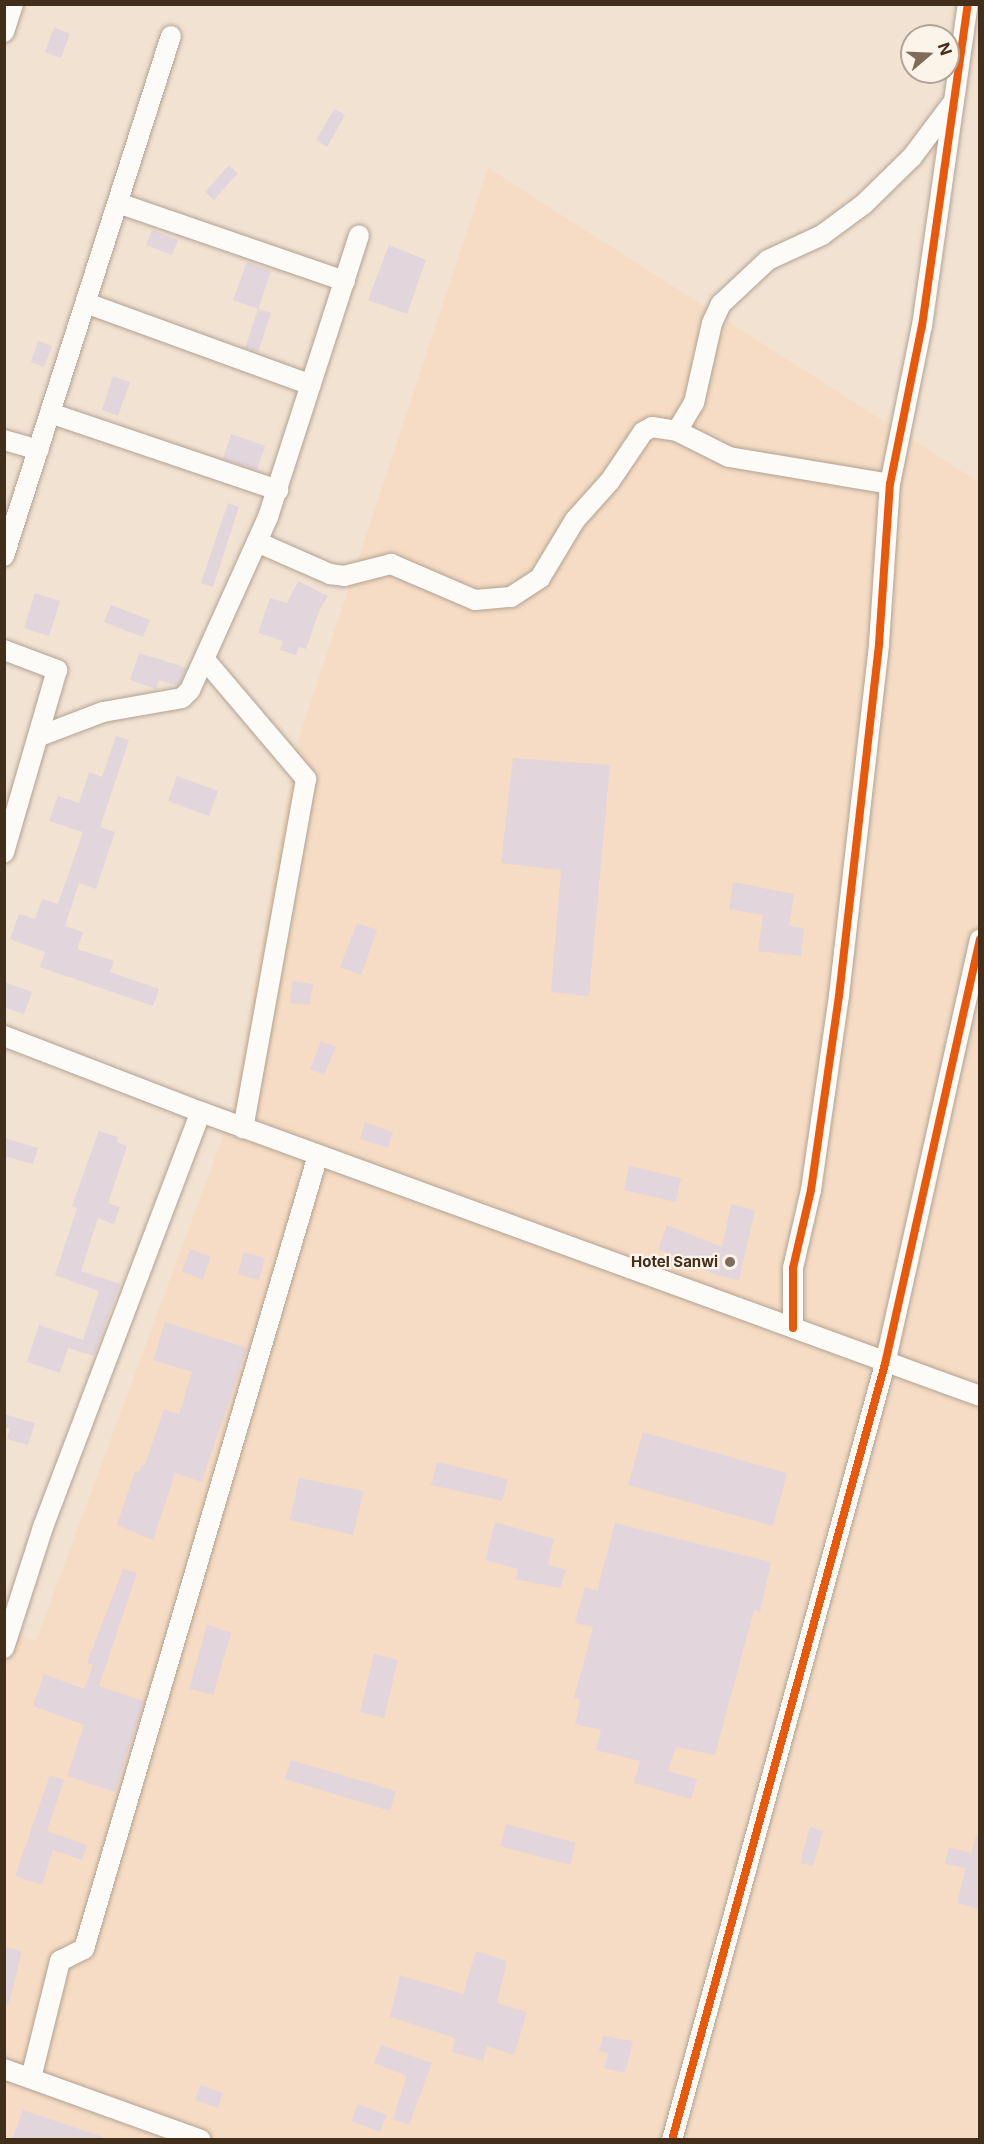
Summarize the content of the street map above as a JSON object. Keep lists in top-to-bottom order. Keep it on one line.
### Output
{"places":["Hotel Sanwi"],"north":"right"}
